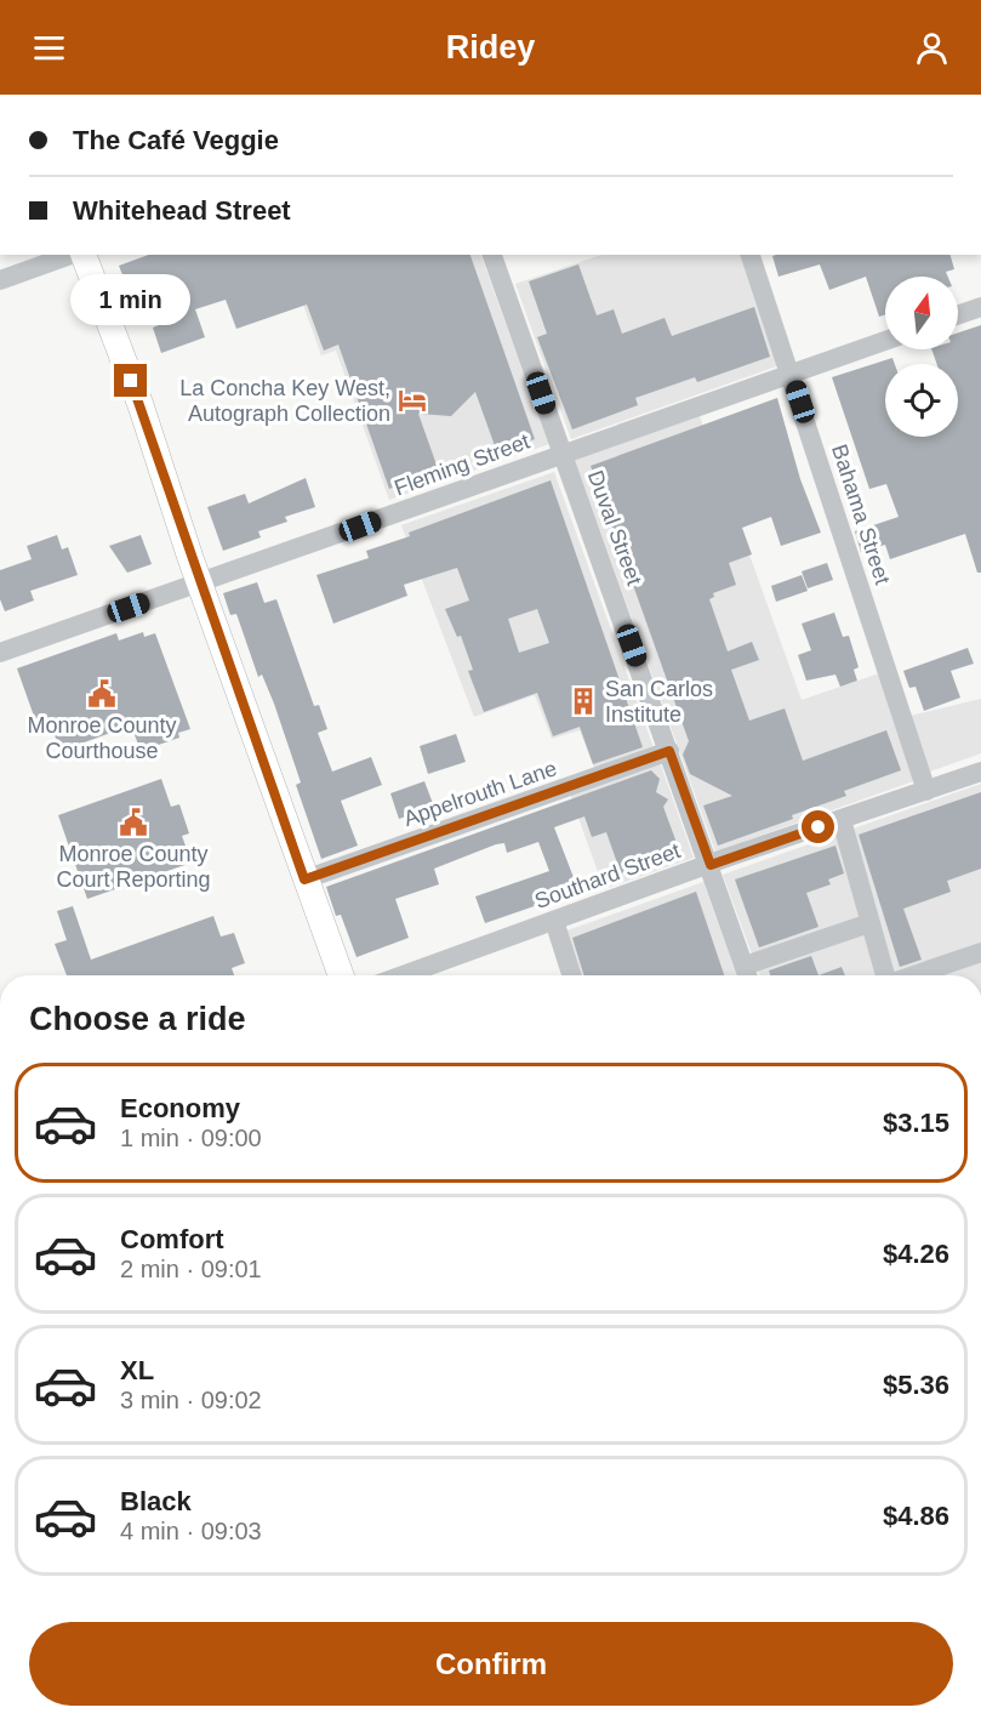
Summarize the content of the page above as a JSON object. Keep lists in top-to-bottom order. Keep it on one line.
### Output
{"streets":{"street":["Fleming Street","Bahama Street","Duval Street","Appelrouth Lane","Southard Street"]},"crossings":[["Fleming Street","Bahama Street"],["Fleming Street","Duval Street"],["Bahama Street","Southard Street"],["Duval Street","Appelrouth Lane"],["Duval Street","Southard Street"]],"places":{"hotel":["La Concha Key West, Autograph Collection"],"public building":["Monroe County Courthouse","Monroe County Court Reporting"],"building":["San Carlos Institute"]},"north":"top","page":{"header":"Ridey","banner":["The Café Veggie","Whitehead Street"],"bubble":"1 min","heading":"Choose a ride","list":[{"name":"Economy","note":"1 min · 09:00","value":"$3.15"},{"name":"Comfort","note":"2 min · 09:01","value":"$4.26"},{"name":"XL","note":"3 min · 09:02","value":"$5.36"},{"name":"Black","note":"4 min · 09:03","value":"$4.86"}],"buttons":"Confirm"}}
